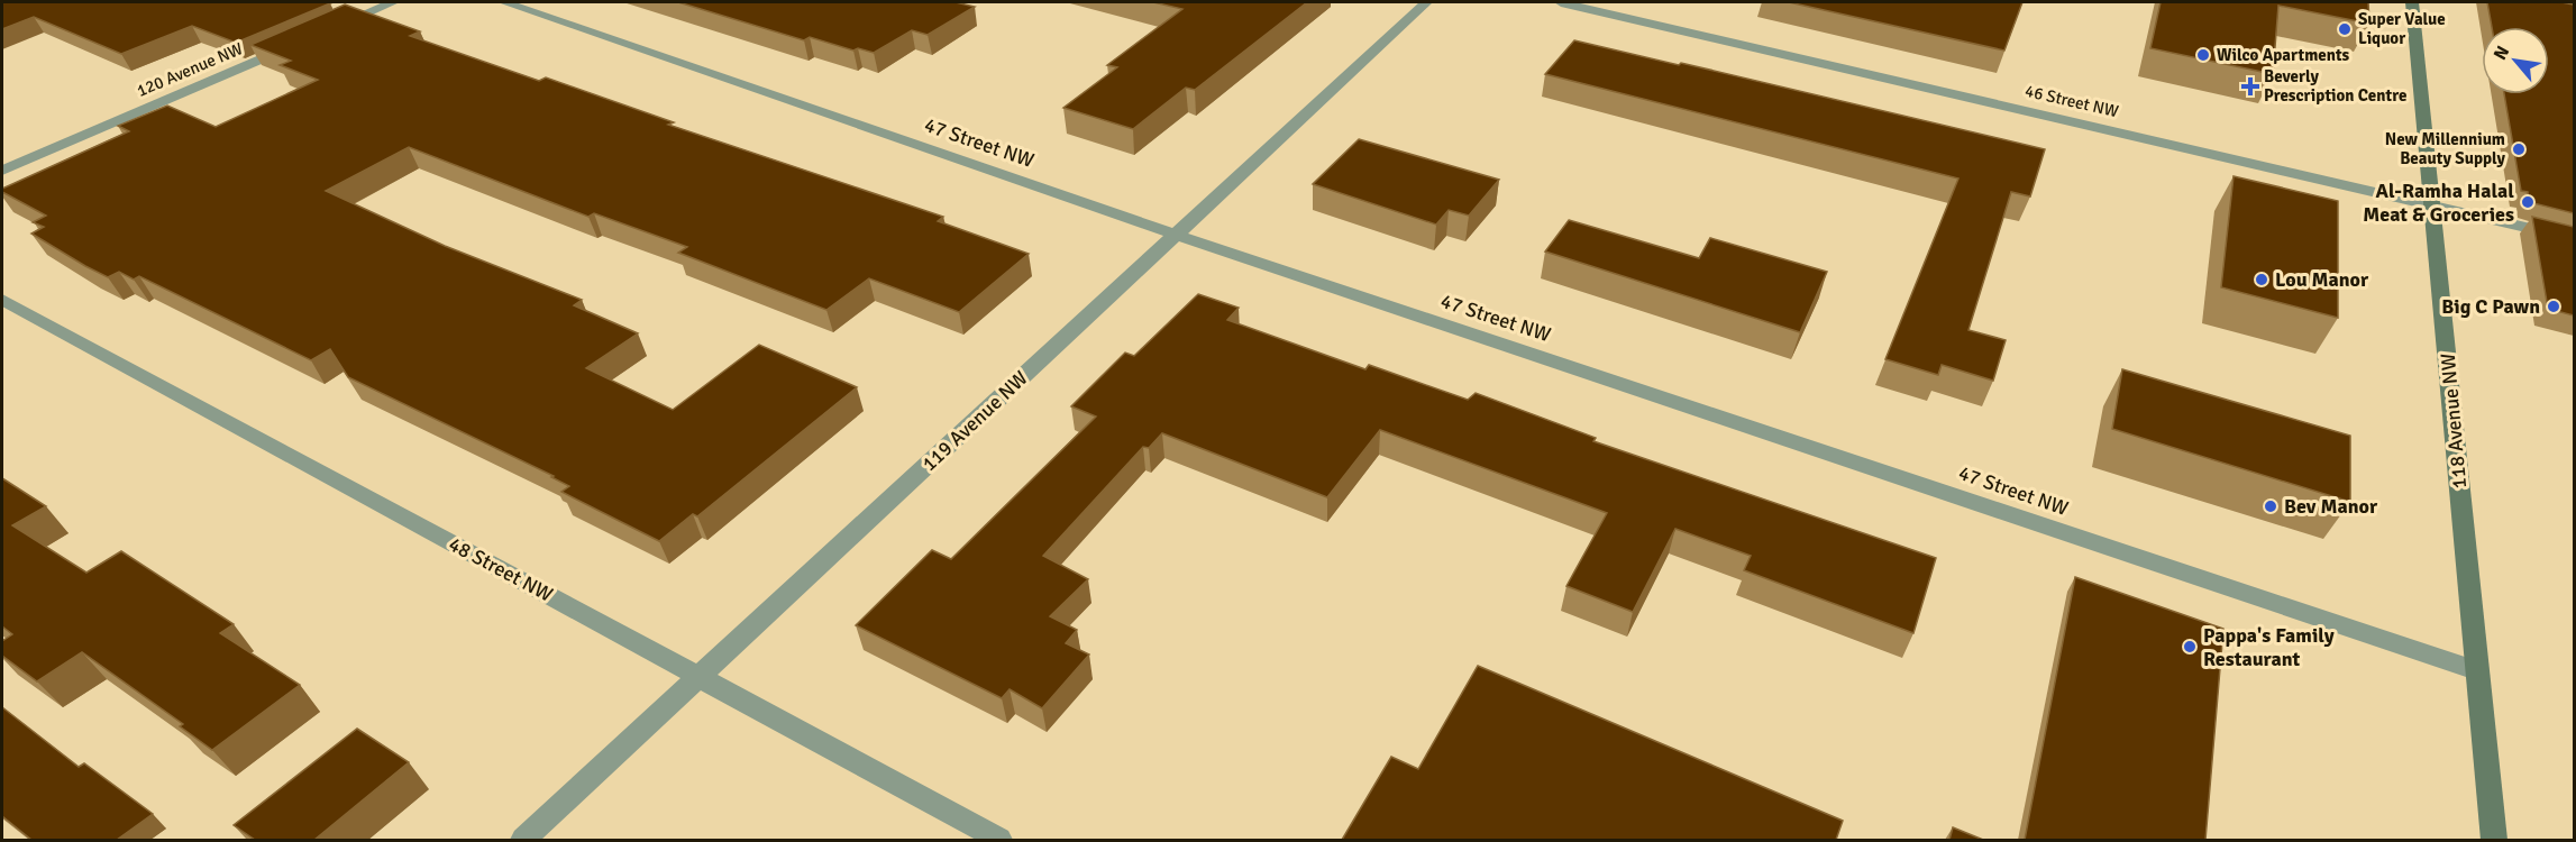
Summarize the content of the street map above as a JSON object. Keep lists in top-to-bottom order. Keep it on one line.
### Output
{"streets":{"main road":["118 Avenue NW"],"street":["120 Avenue NW","46 Street NW","47 Street NW","119 Avenue NW","48 Street NW"]},"crossings":[["46 Street NW","118 Avenue NW"],["47 Street NW","119 Avenue NW"],["47 Street NW","118 Avenue NW"],["119 Avenue NW","48 Street NW"]],"places":{"other":["Super Value Liquor","Wilco Apartments","New Millennium Beauty Supply","Al-Ramha Halal Meat & Groceries","Lou Manor","Big C Pawn","Bev Manor","Pappa's Family Restaurant"],"health":["Beverly Prescription Centre"]},"north":"top left"}
